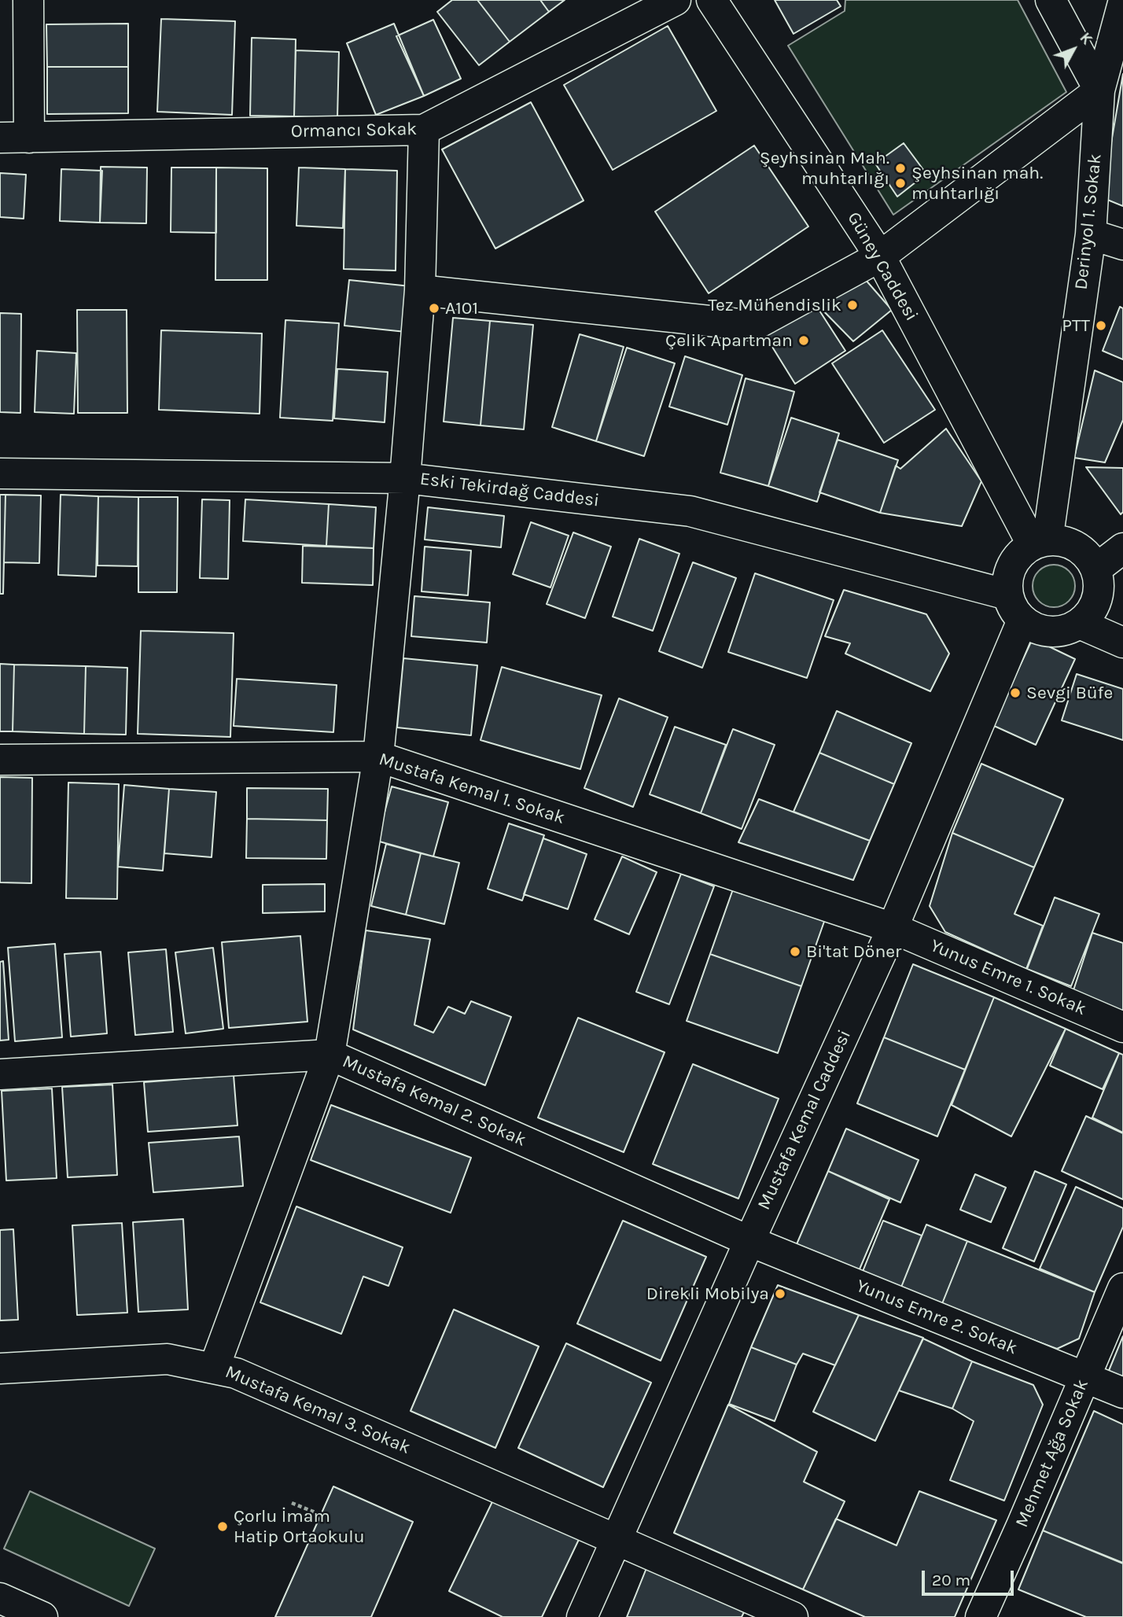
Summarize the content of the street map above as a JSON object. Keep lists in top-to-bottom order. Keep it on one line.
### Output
{"streets":{"street":["Ormancı Sokak","Derinyol 1. Sokak","Güney Caddesi","Eski Tekirdağ Caddesi","Mustafa Kemal 1. Sokak","Yunus Emre 1. Sokak","Mustafa Kemal 2. Sokak","Mustafa Kemal Caddesi","Yunus Emre 2. Sokak","Mustafa Kemal 3. Sokak","Mehmet Ağa Sokak"]},"crossings":[["Derinyol 1. Sokak","Güney Caddesi"],["Derinyol 1. Sokak","Eski Tekirdağ Caddesi"],["Derinyol 1. Sokak","Mustafa Kemal Caddesi"],["Güney Caddesi","Eski Tekirdağ Caddesi"],["Güney Caddesi","Mustafa Kemal Caddesi"],["Eski Tekirdağ Caddesi","Mustafa Kemal Caddesi"],["Mustafa Kemal 1. Sokak","Yunus Emre 1. Sokak"],["Mustafa Kemal 1. Sokak","Mustafa Kemal Caddesi"],["Yunus Emre 1. Sokak","Mustafa Kemal Caddesi"],["Mustafa Kemal 2. Sokak","Mustafa Kemal Caddesi"],["Mustafa Kemal 2. Sokak","Yunus Emre 2. Sokak"],["Mustafa Kemal Caddesi","Yunus Emre 2. Sokak"],["Mustafa Kemal Caddesi","Mustafa Kemal 3. Sokak"],["Yunus Emre 2. Sokak","Mehmet Ağa Sokak"]],"places":["Şeyhsinan Mah. muhtarlığı","Şeyhsinan mah. muhtarlığı","Tez Mühendislik","A101","PTT","Çelik Apartman","Sevgi Büfe","Bi'tat Döner","Direkli Mobilya","Çorlu İmam Hatip Ortaokulu"],"scale_bar":"20 m","north":"top right"}
